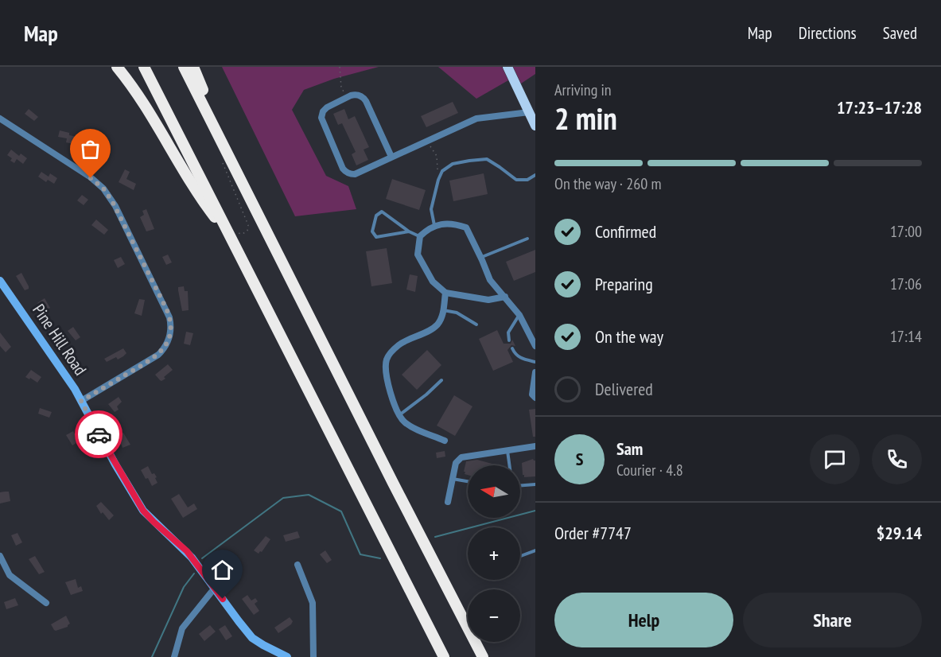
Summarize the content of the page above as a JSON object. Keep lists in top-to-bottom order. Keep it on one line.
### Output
{"streets":{"street":["Pine Hill Road"]},"north":"left","page":{"header":"Map","nav":["Map","Directions","Saved"],"heading":["2 min","Arriving in","17:23–17:28"],"panel":["Sam","Courier · 4.8","Order #7747","$29.14"],"bar":"On the way · 260 m","list":[["Confirmed","17:00"],["Preparing","17:06"],["On the way","17:14"],"Delivered"],"round":"S","map_buttons":["+","−"],"buttons":["Help","Share"]}}
